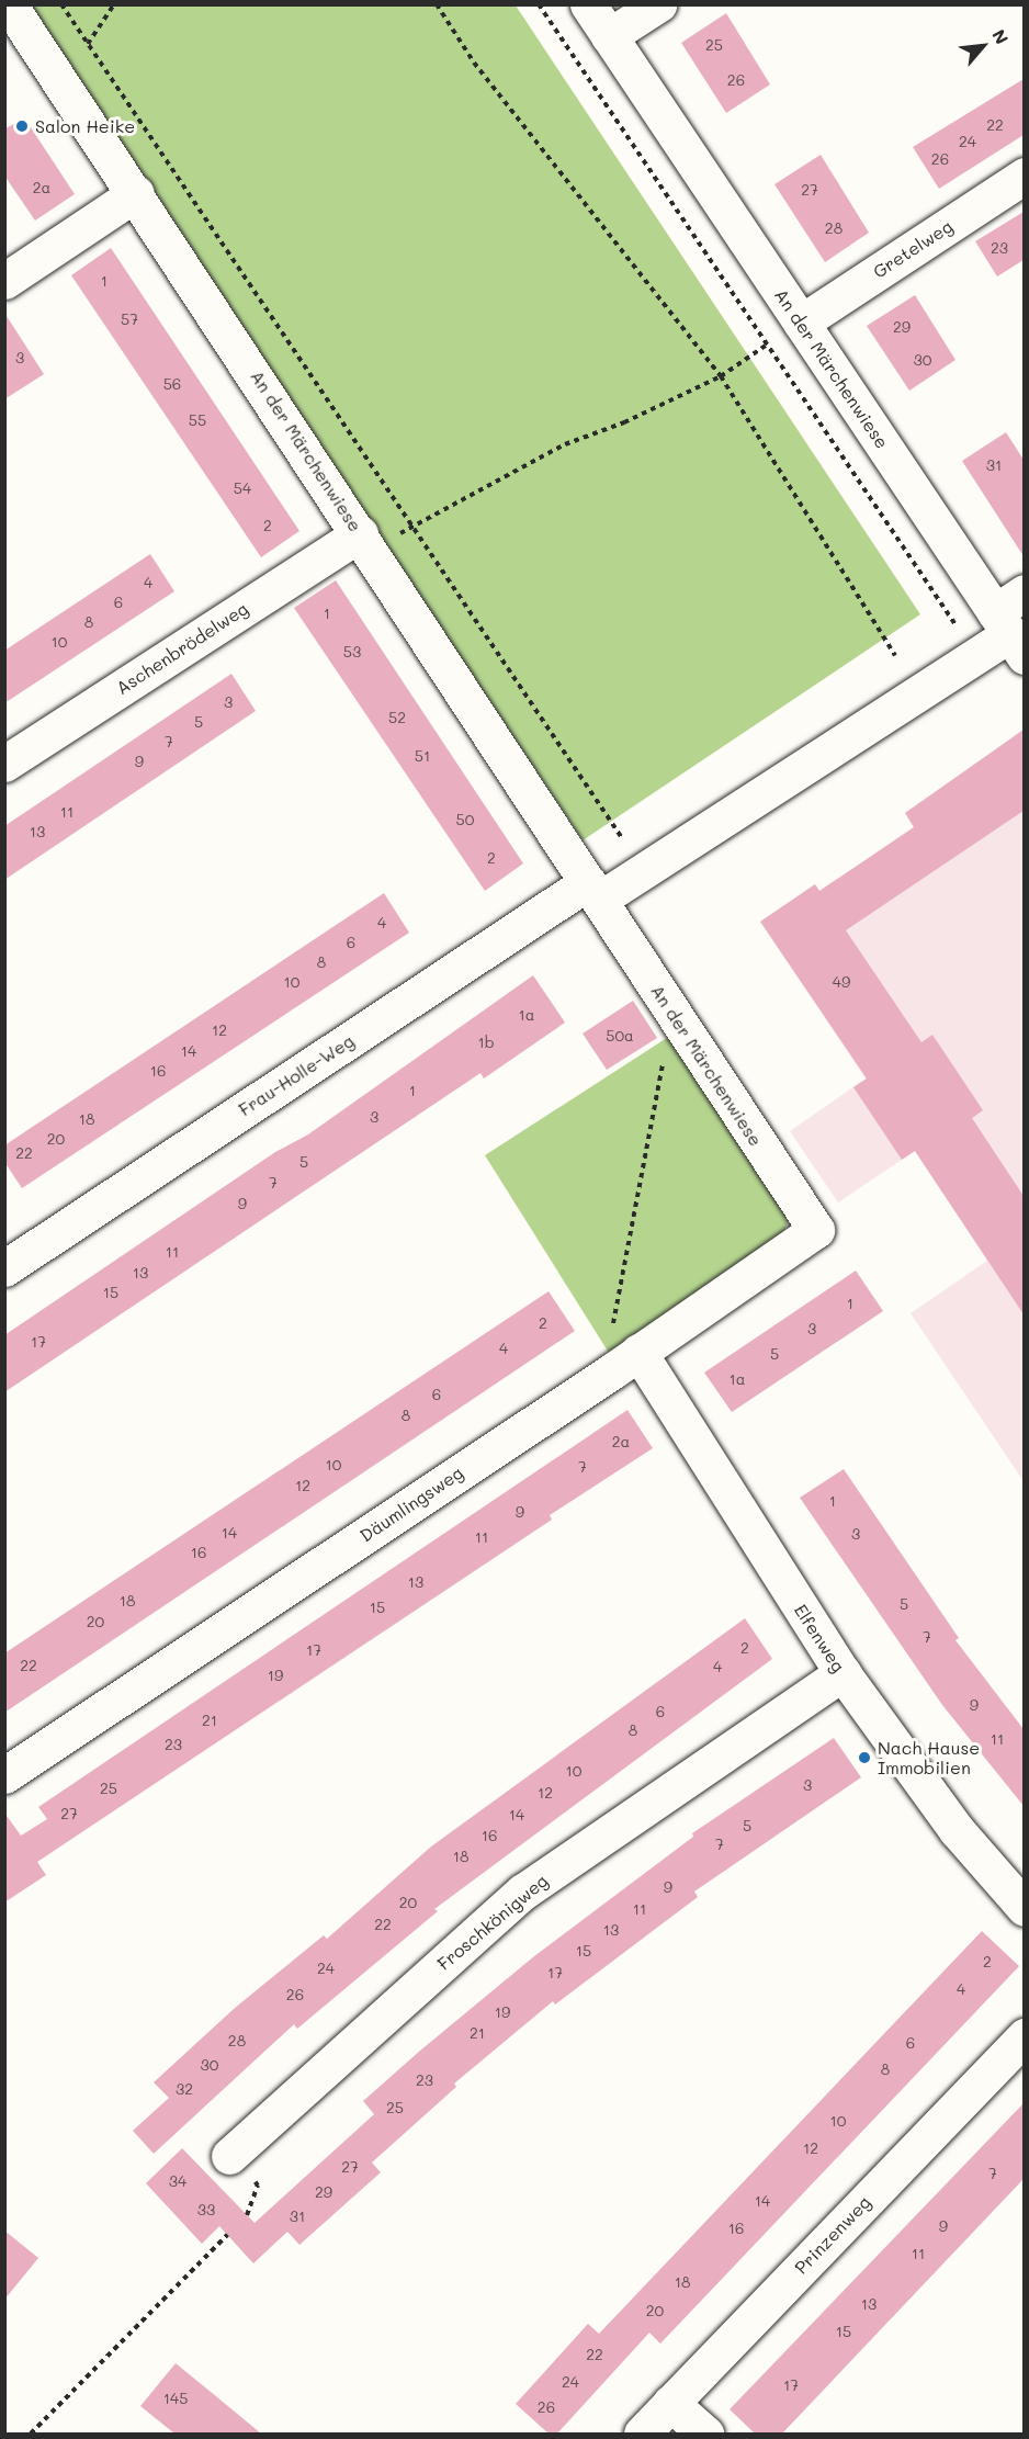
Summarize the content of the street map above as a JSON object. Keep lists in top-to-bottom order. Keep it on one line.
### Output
{"streets":{"street":["Gretelweg","An der Märchenwiese","Aschenbrödelweg","Frau-Holle-Weg","Däumlingsweg","Elfenweg","Froschkönigweg","Prinzenweg"]},"crossings":[["Gretelweg","An der Märchenwiese"],["An der Märchenwiese","Aschenbrödelweg"],["An der Märchenwiese","Frau-Holle-Weg"],["An der Märchenwiese","Däumlingsweg"],["Däumlingsweg","Elfenweg"],["Elfenweg","Froschkönigweg"]],"places":["Salon Heike","Nach Hause Immobilien"],"house_numbers":["25","26","22","24","26","2a","27","28","23","1","57","29","3","30","56","55","31","54","2","4","6","1","8","10","53","3","52","5","7","51","9","11","50","13","2","4","6","8","10","49","1a","12","50a","1b","14","16","1","3","18","20","22","5","7","9","11","13","15","1","2","3","17","4","5","1a","6","8","2a","10","7","12","1","9","14","3","11","16","13","18","5","15","20","7","2","17","22","4","19","9","6","21","8","11","23","10","3","25","12","27","14","5","16","7","18","9","20","11","22","13","15","2","24","17","4","26","19","21","28","6","30","8","23","32","25","10","12","27","7","34","29","14","33","31","9","16","11","18","13","20","15","22","24","17","145","26"],"north":"top right"}
